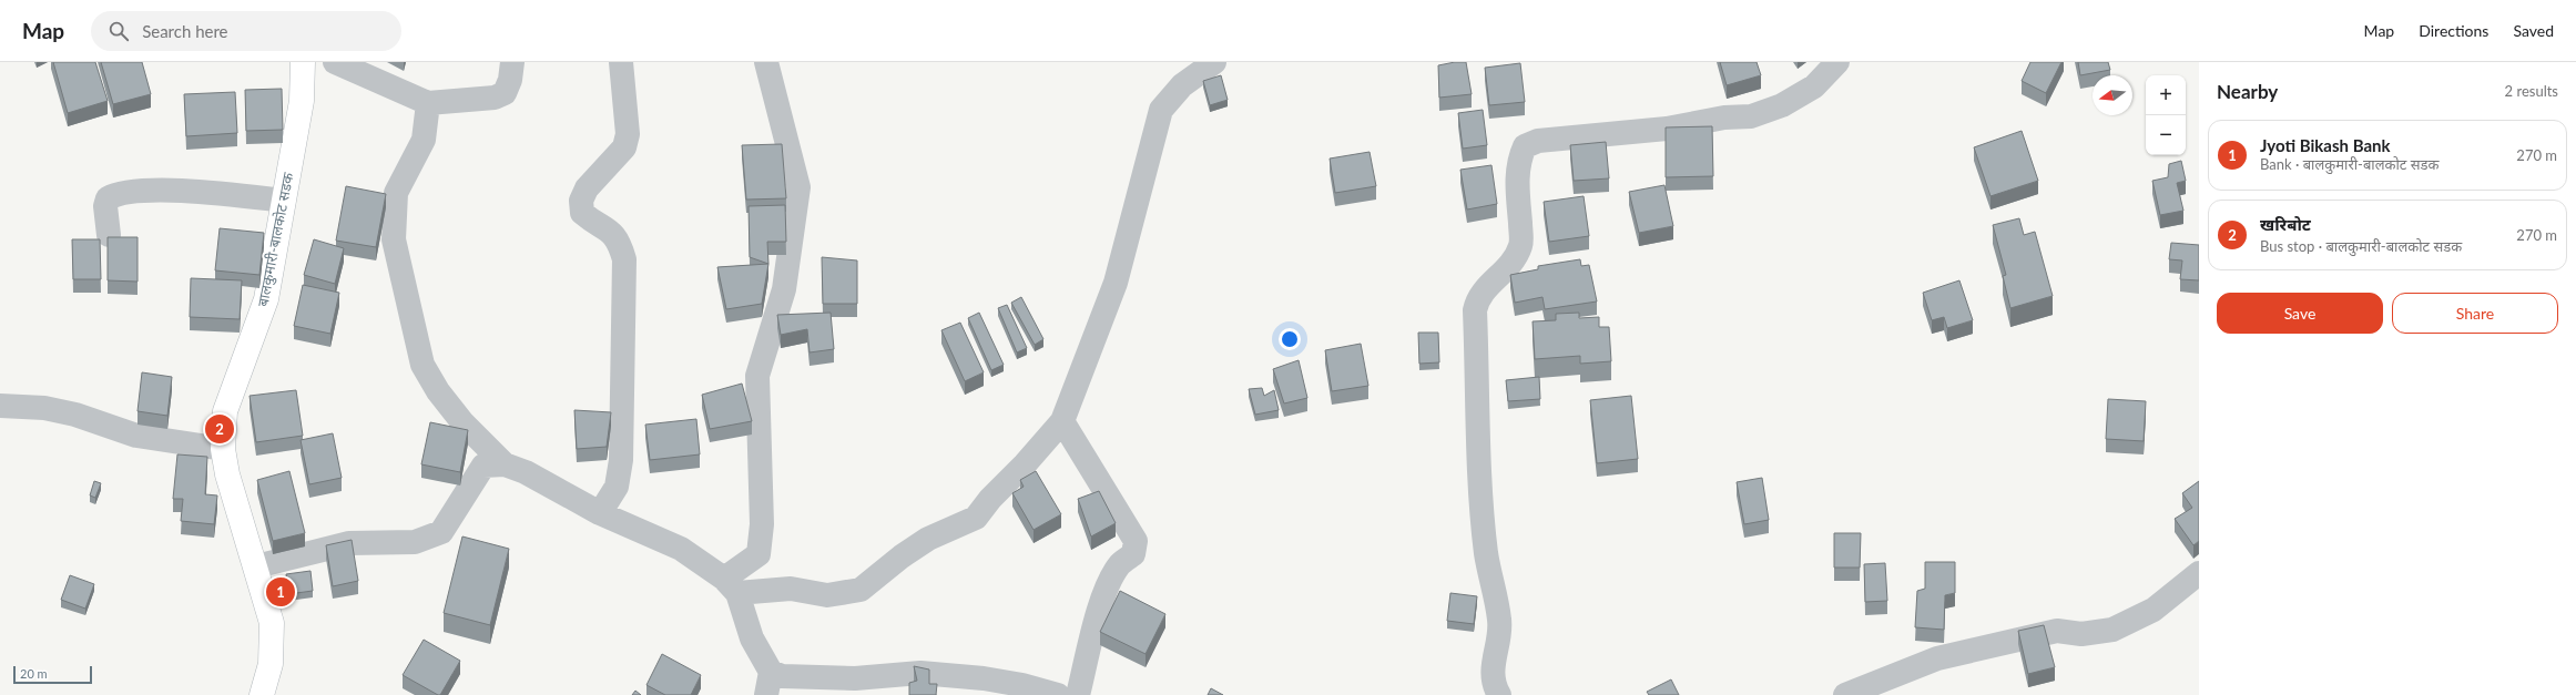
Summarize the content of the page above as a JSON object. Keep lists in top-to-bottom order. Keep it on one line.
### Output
{"streets":{"street":["बालकुमारी-बालकोट सडक"]},"scale_bar":"20 m","north":"left","page":{"header":"Map","search":"Search here","nav":["Map","Directions","Saved"],"heading":["Nearby","2 results"],"map_buttons":["+","−"],"list":[{"mark":"1","name":"Jyoti Bikash Bank","note":"Bank · बालकुमारी-बालकोट सडक","value":"270 m"},{"mark":"2","name":"खरिबोट","note":"Bus stop · बालकुमारी-बालकोट सडक","value":"270 m"}],"buttons":["Save","Share"],"pins":["2","1"],"scale":"20 m"}}
